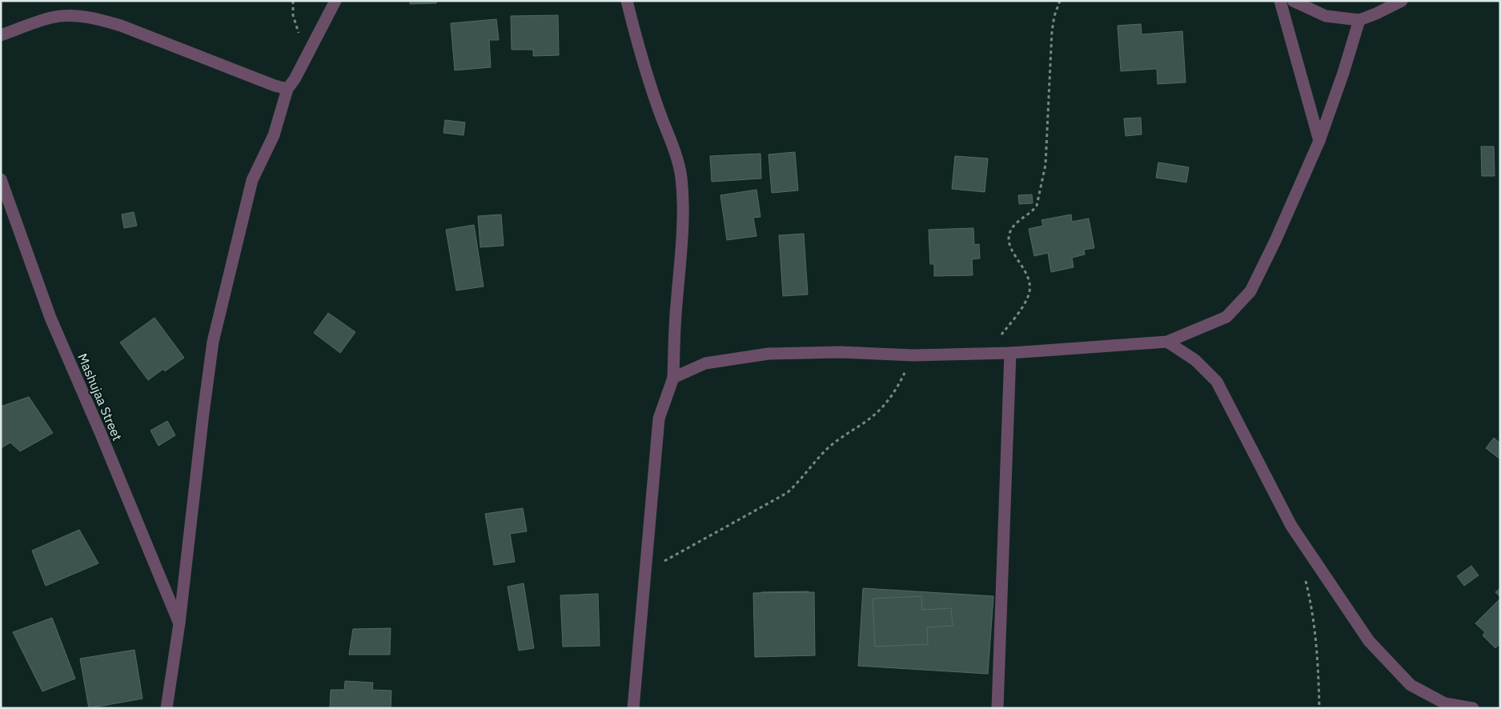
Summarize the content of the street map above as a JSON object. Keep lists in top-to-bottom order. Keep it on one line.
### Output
{"streets":{"street":["Mashujaa Street"]}}
